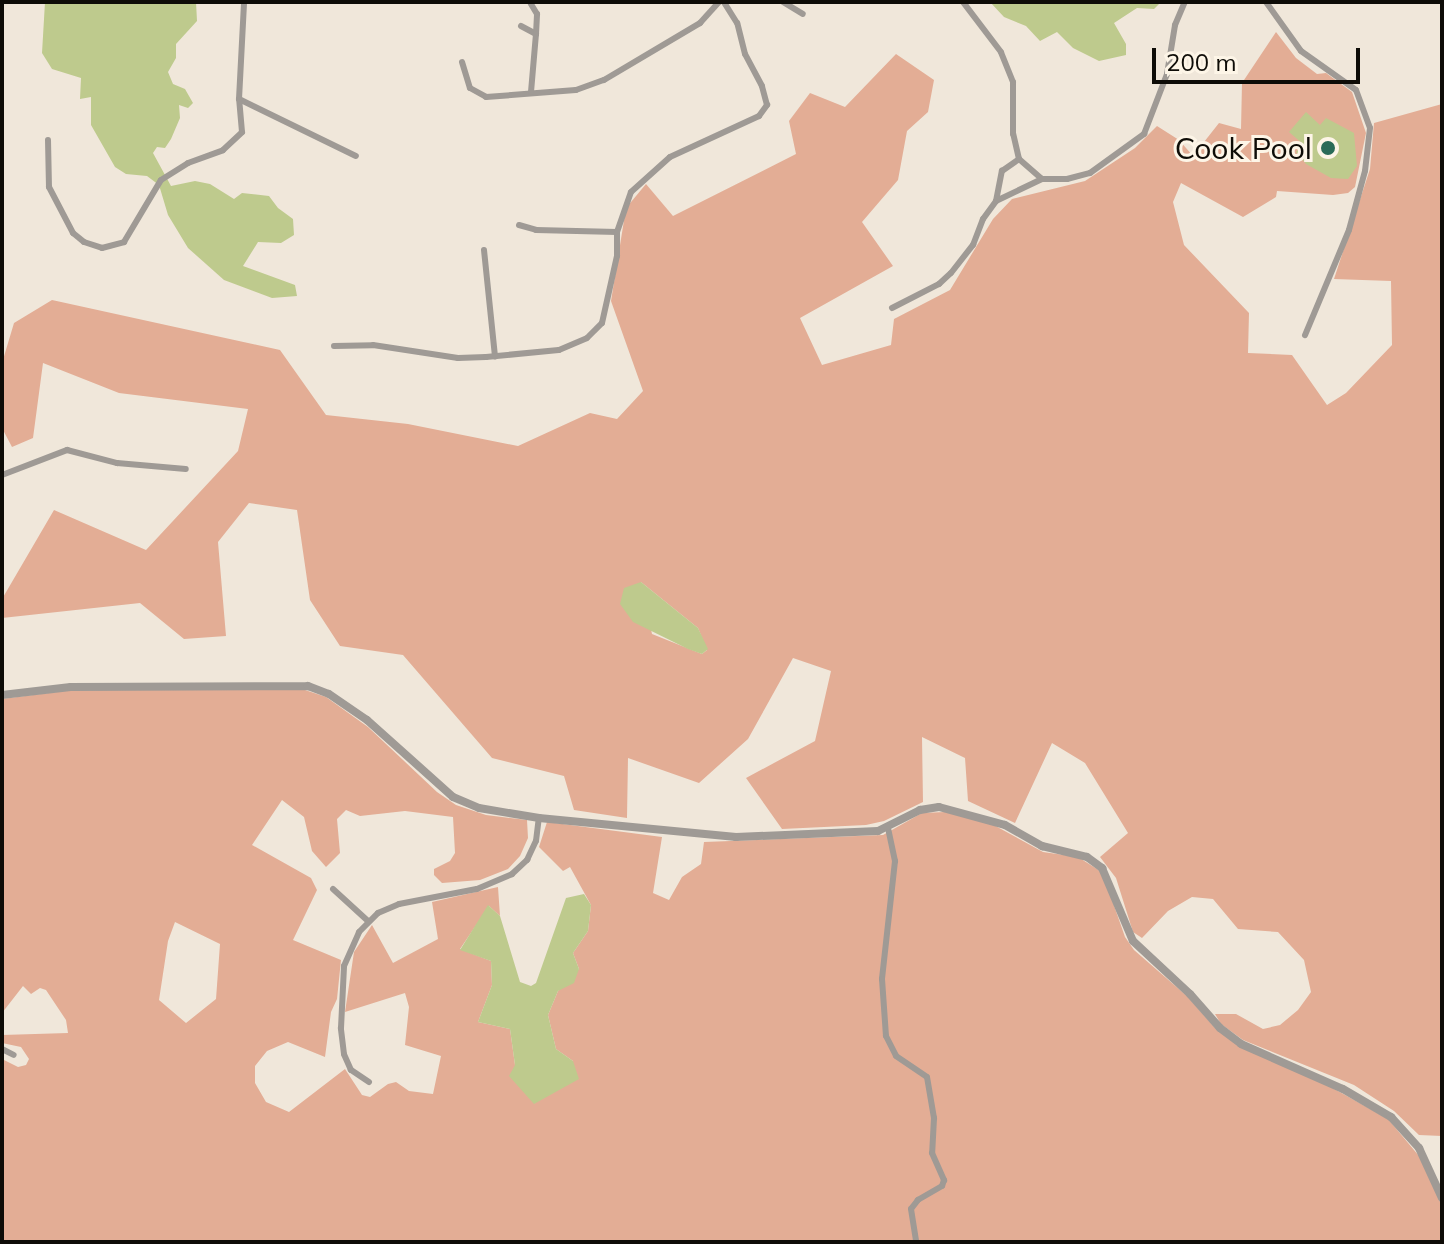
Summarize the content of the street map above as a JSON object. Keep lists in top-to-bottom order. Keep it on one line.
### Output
{"places":["Cook Pool"],"scale_bar":"200 m"}
